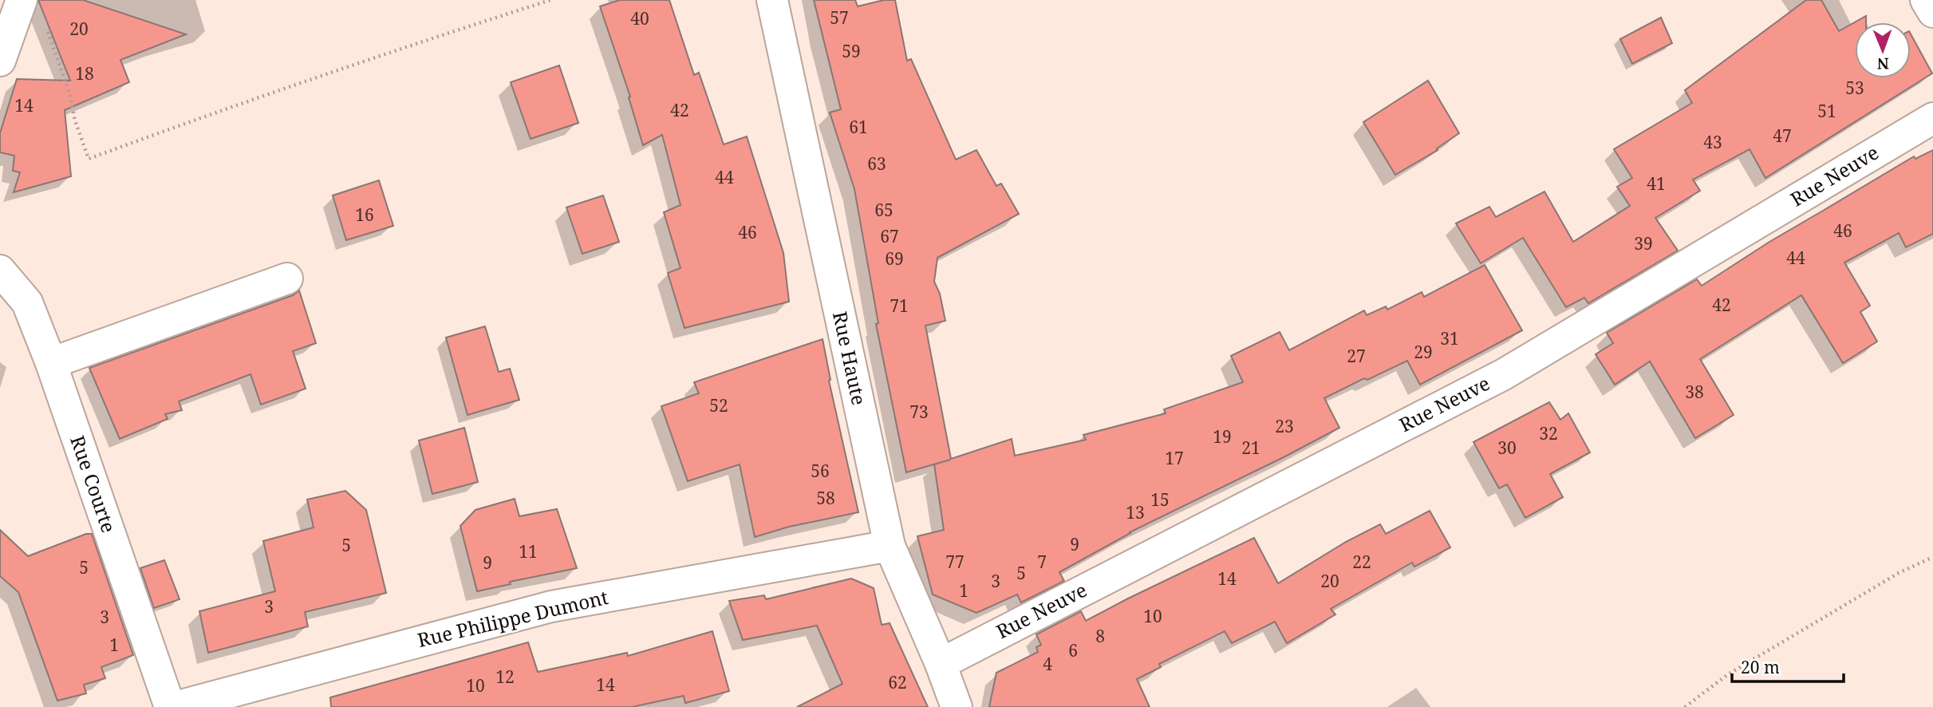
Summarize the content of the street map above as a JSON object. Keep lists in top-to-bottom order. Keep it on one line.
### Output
{"streets":{"street":["Rue Neuve","Rue Haute","Rue Courte","Rue Philippe Dumont"]},"crossings":[["Rue Neuve","Rue Haute"],["Rue Haute","Rue Philippe Dumont"]],"house_numbers":["57","40","20","59","18","53","14","42","51","61","47","43","63","44","41","65","16","46","46","67","39","44","69","42","71","31","29","27","38","52","73","23","32","19","21","30","17","56","58","15","13","9","5","11","77","7","22","9","5","5","14","3","20","1","3","10","3","8","1","6","4","12","62","14","10"],"scale_bar":"20 m","north":"bottom"}
